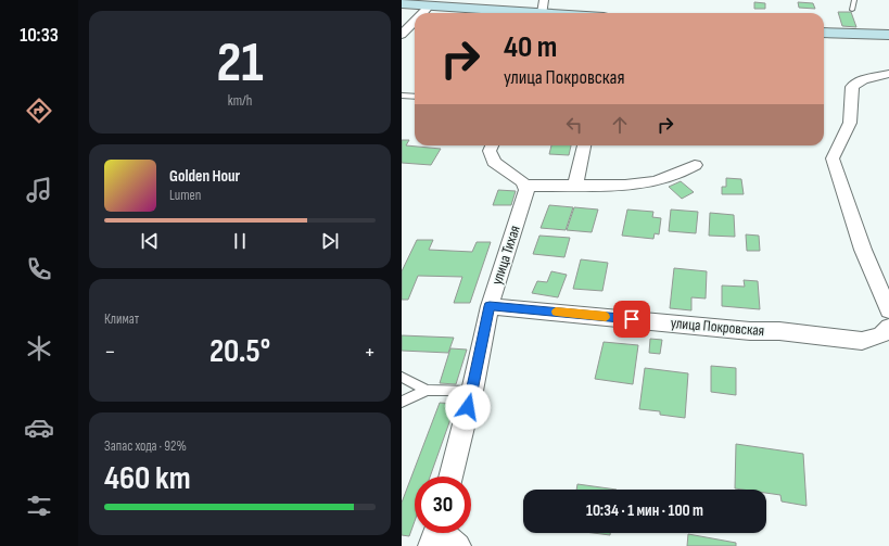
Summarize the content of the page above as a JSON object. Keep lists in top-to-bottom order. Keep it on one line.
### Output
{"streets":{"street":["улица Тихая","улица Покровская"]},"crossings":[["улица Тихая","улица Покровская"]],"page":{"tabs":"10:33","tile":[["21","km/h"],"Климат",["Запас хода · 92%","460 km"]],"turn":["40 m","улица Покровская"],"song":["Golden Hour","Lumen"],"heat":["−","20.5°","+"],"limit":"30","trip":"10:34 · 1 мин · 100 m"}}
